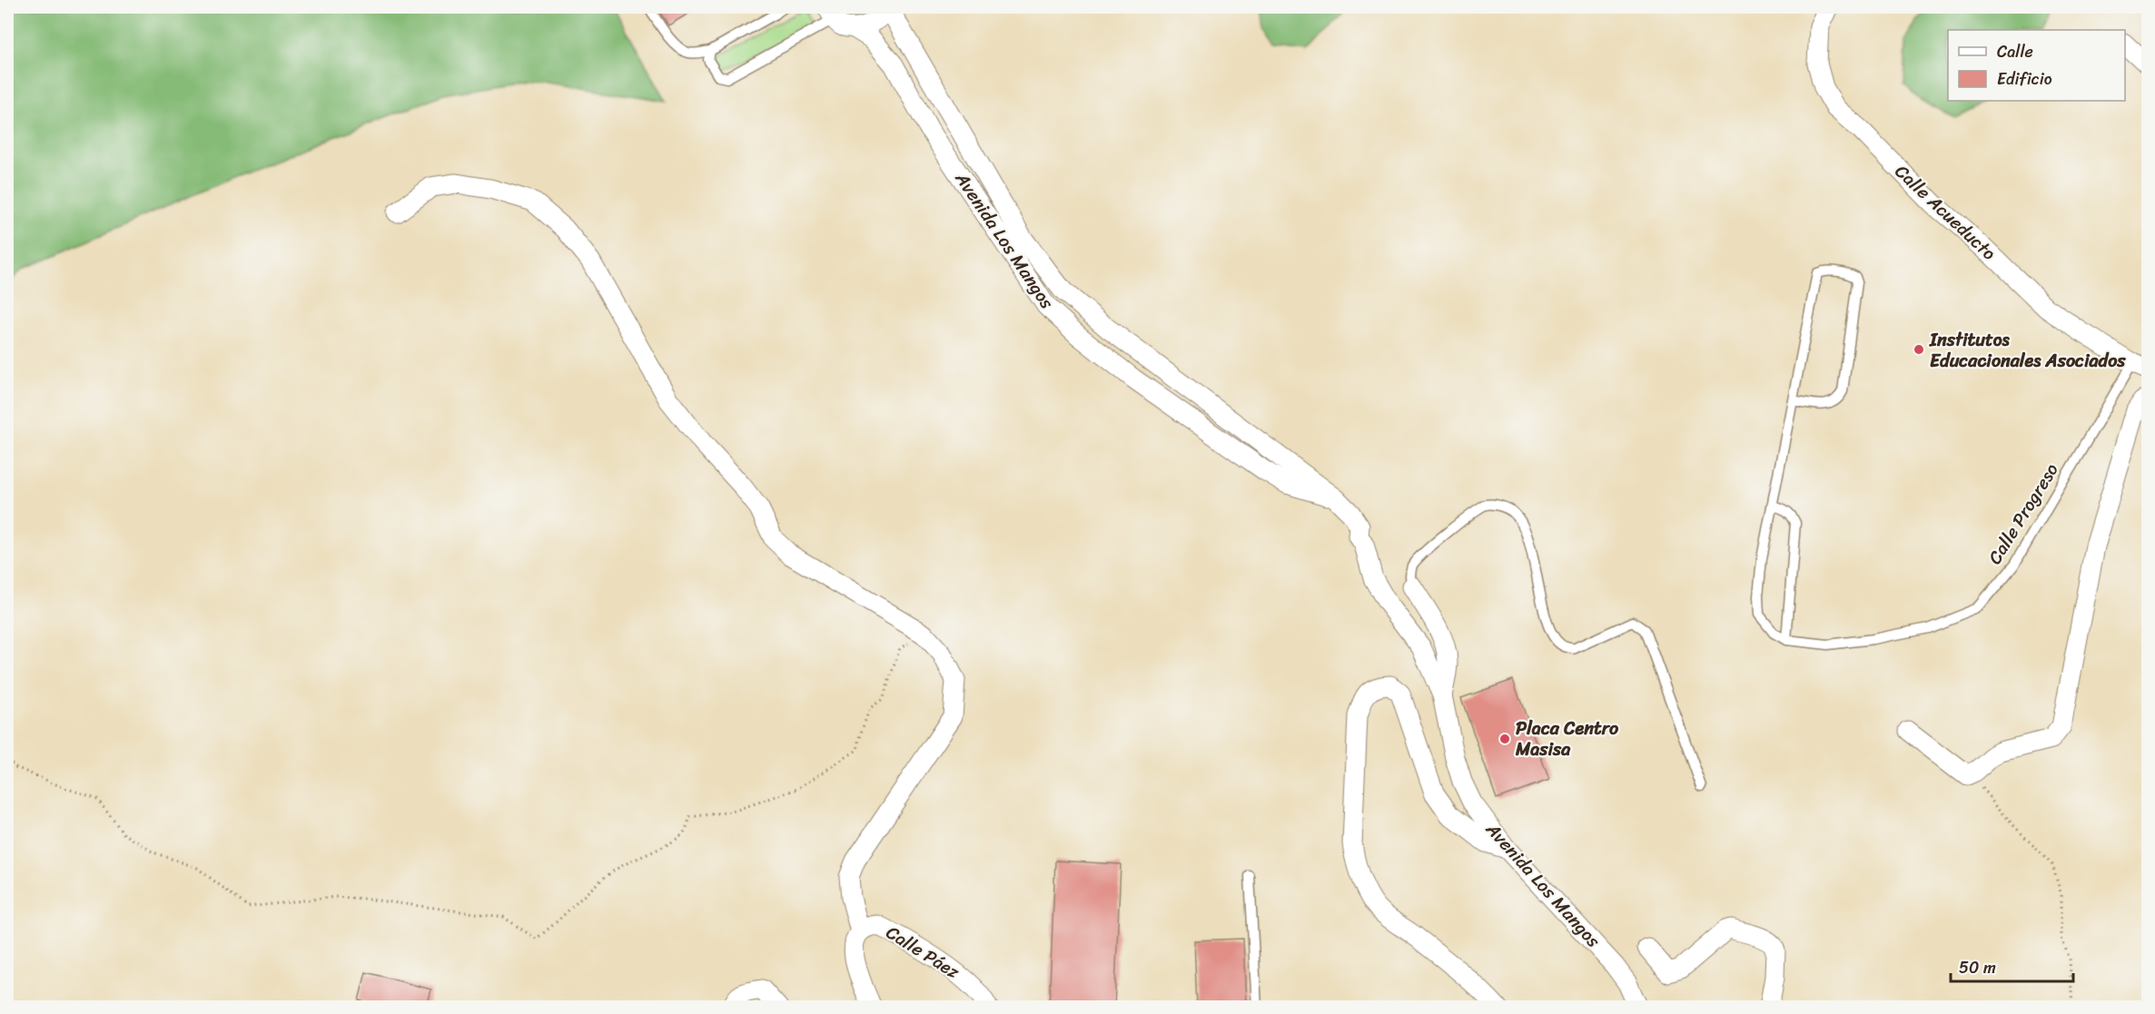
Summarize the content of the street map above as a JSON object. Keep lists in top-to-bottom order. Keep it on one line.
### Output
{"streets":{"street":["Calle Acueducto","Avenida Los Mangos","Calle Páez"],"lane":["Calle Progreso"]},"crossings":[["Calle Acueducto","Calle Progreso"]],"places":["Institutos Educacionales Asociados","Placa Centro Masisa"],"legend":["Calle","Edificio"],"scale_bar":"50 m"}
